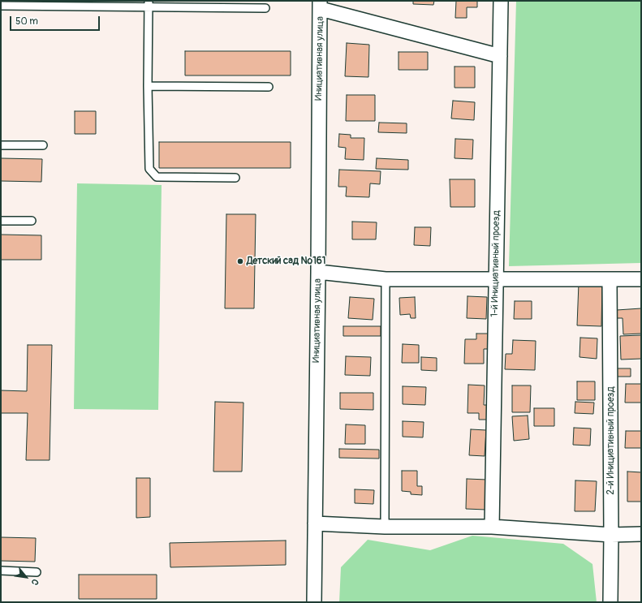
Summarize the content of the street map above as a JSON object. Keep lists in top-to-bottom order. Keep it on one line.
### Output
{"streets":{"street":["Инициативная улица","1-й Инициативный проезд","2-й Инициативный проезд"]},"places":["Детский сад №161"],"scale_bar":"50 m","north":"bottom right"}
